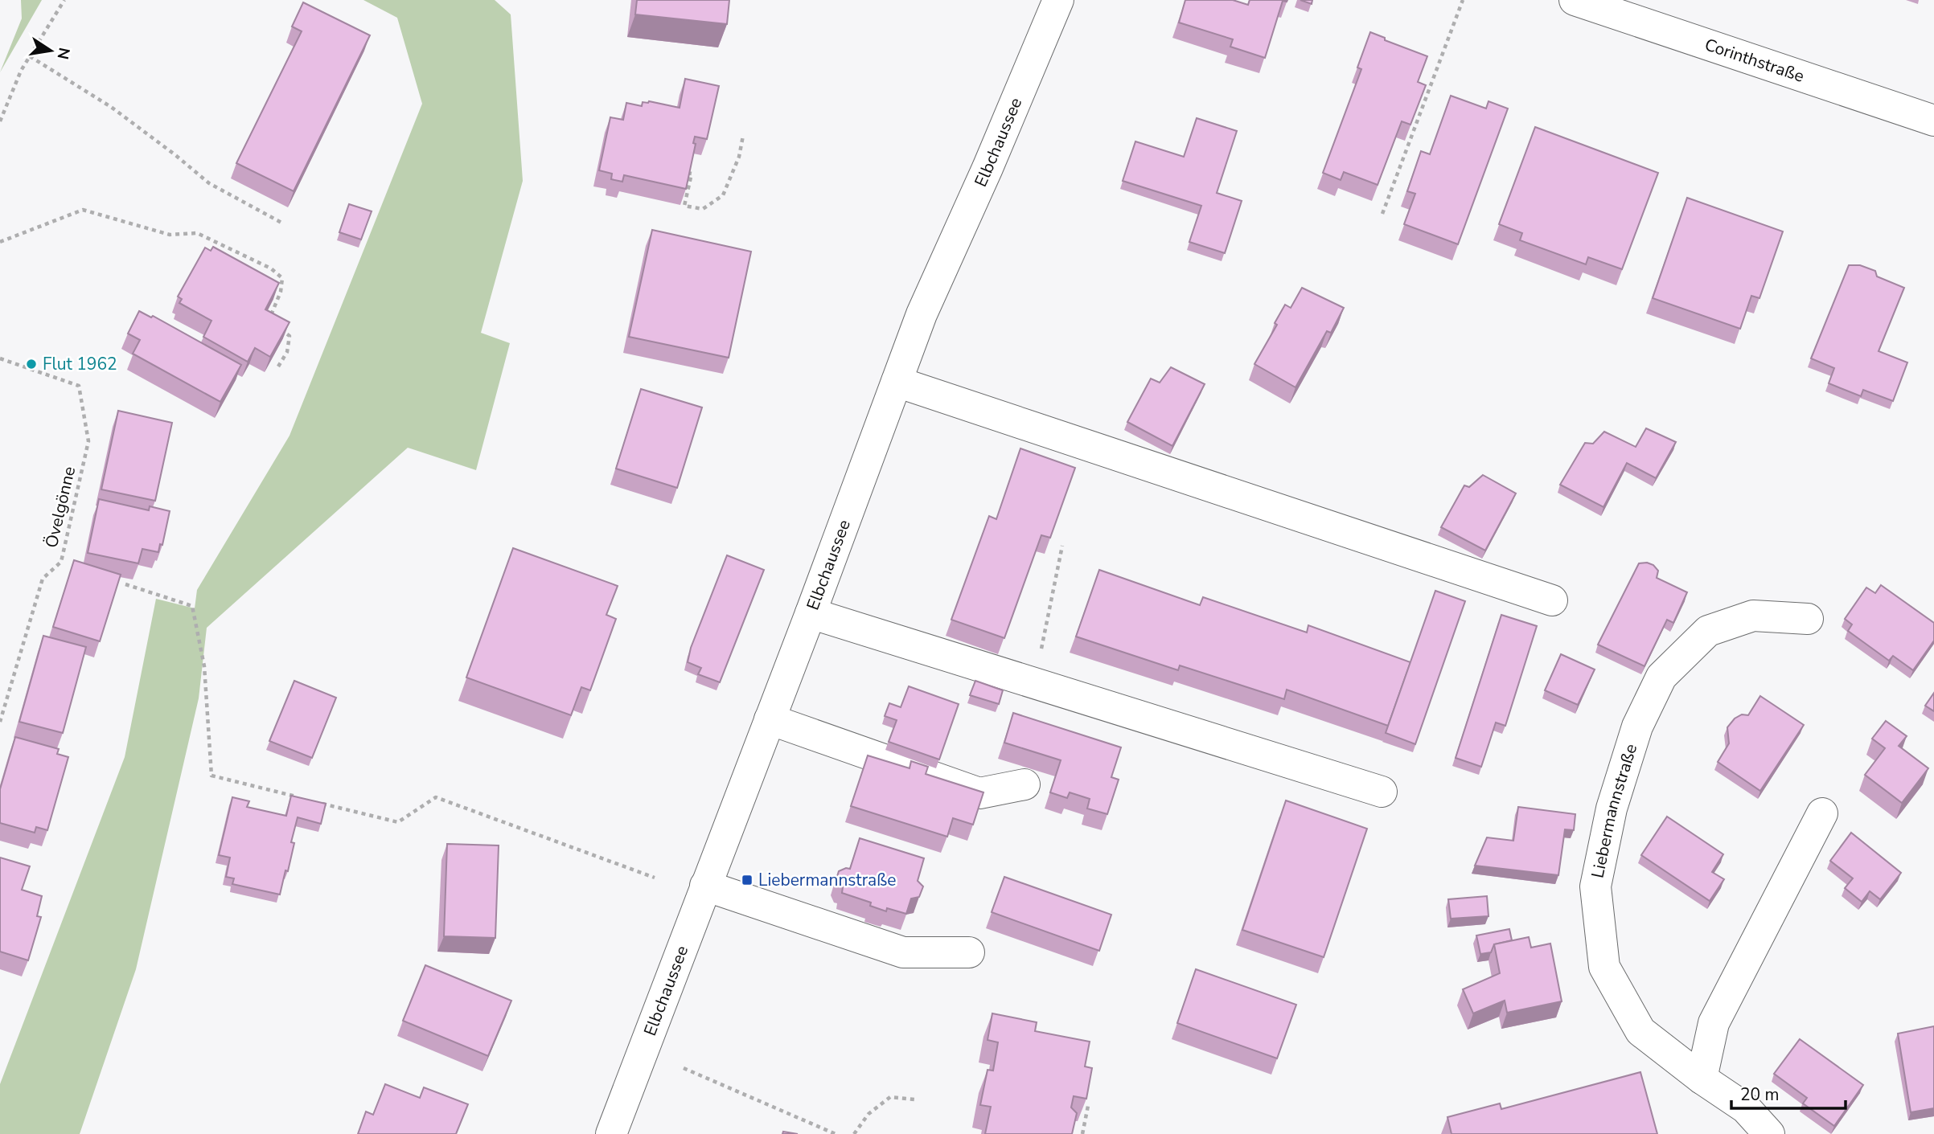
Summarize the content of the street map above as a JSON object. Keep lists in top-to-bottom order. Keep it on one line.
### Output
{"streets":{"main road":["Corinthstraße","Elbchaussee","Liebermannstraße"],"path":["Övelgönne"]},"places":{"other":["Flut 1962"],"transit":["Liebermannstraße"]},"scale_bar":"20 m","north":"right"}
